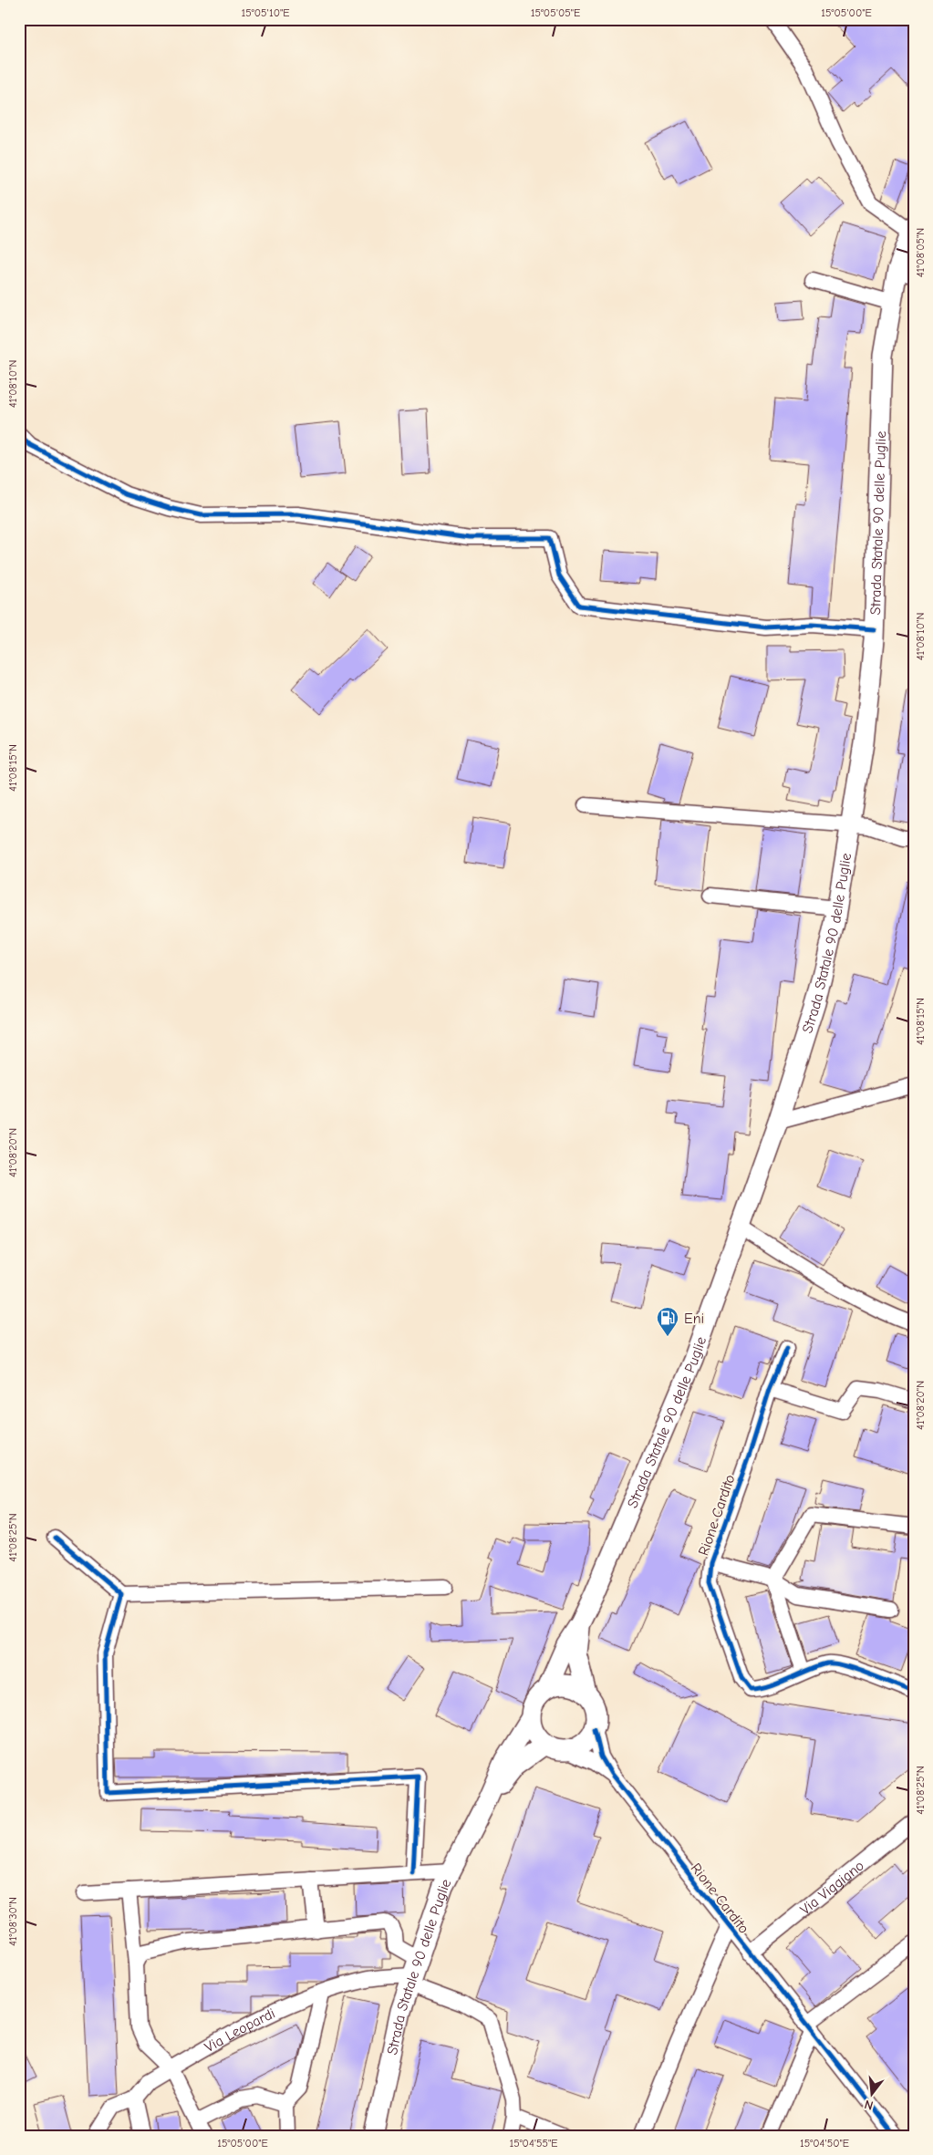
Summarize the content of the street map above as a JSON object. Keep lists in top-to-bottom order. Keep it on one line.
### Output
{"streets":{"main road":["Strada Statale 90 delle Puglie"],"street":["Rione Cardito","Via Viggiano","Via Leopardi"]},"crossings":[["Strada Statale 90 delle Puglie","Rione Cardito"],["Strada Statale 90 delle Puglie","Via Leopardi"],["Rione Cardito","Via Viggiano"]],"places":{"fuel station":["Eni"]},"north":"bottom","coordinates":["15°05'10\"E","15°05'05\"E","15°05'00\"E","41°08'05\"N","41°08'10\"N","41°08'15\"N","41°08'20\"N","41°08'25\"N","41°08'30\"N","15°04'55\"E","15°04'50\"E"]}
